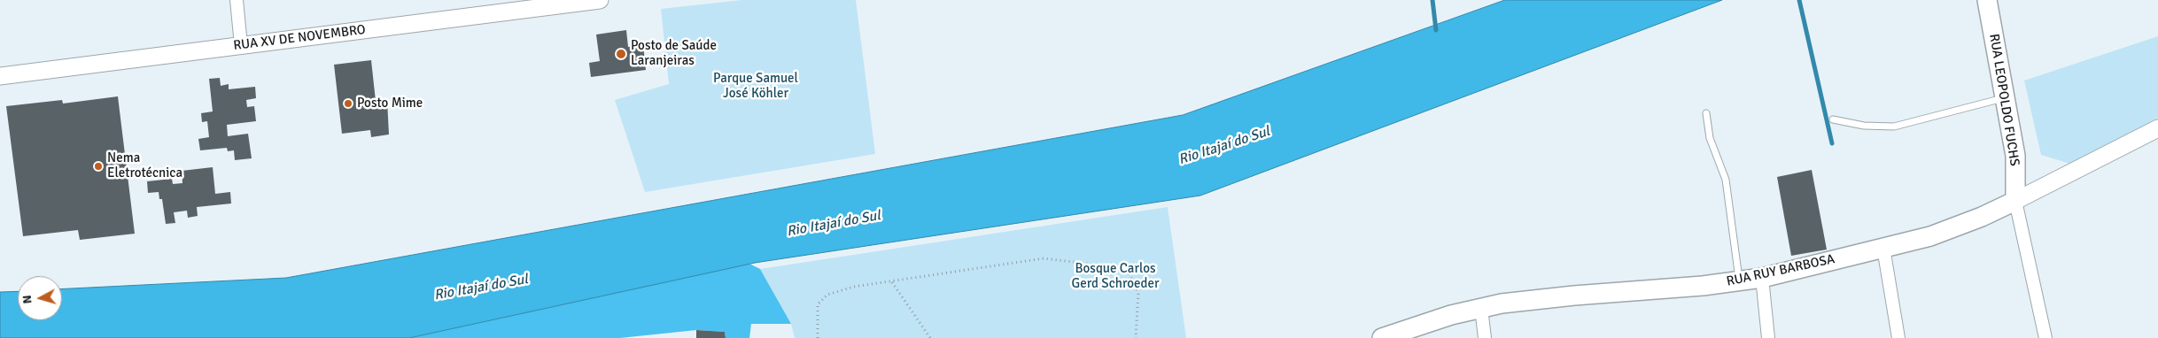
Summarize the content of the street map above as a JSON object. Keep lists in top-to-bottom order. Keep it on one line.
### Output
{"streets":{"main road":["RUA XV DE NOVEMBRO","RUA LEOPOLDO FUCHS","RUA RUY BARBOSA"]},"crossings":[["RUA LEOPOLDO FUCHS","RUA RUY BARBOSA"]],"water":["Rio Itajaí do Sul"],"parks":["Parque Samuel José Köhler","Bosque Carlos Gerd Schroeder"],"places":["Posto de Saúde Laranjeiras","Posto Mime","Nema Eletrotécnica"],"north":"left"}
